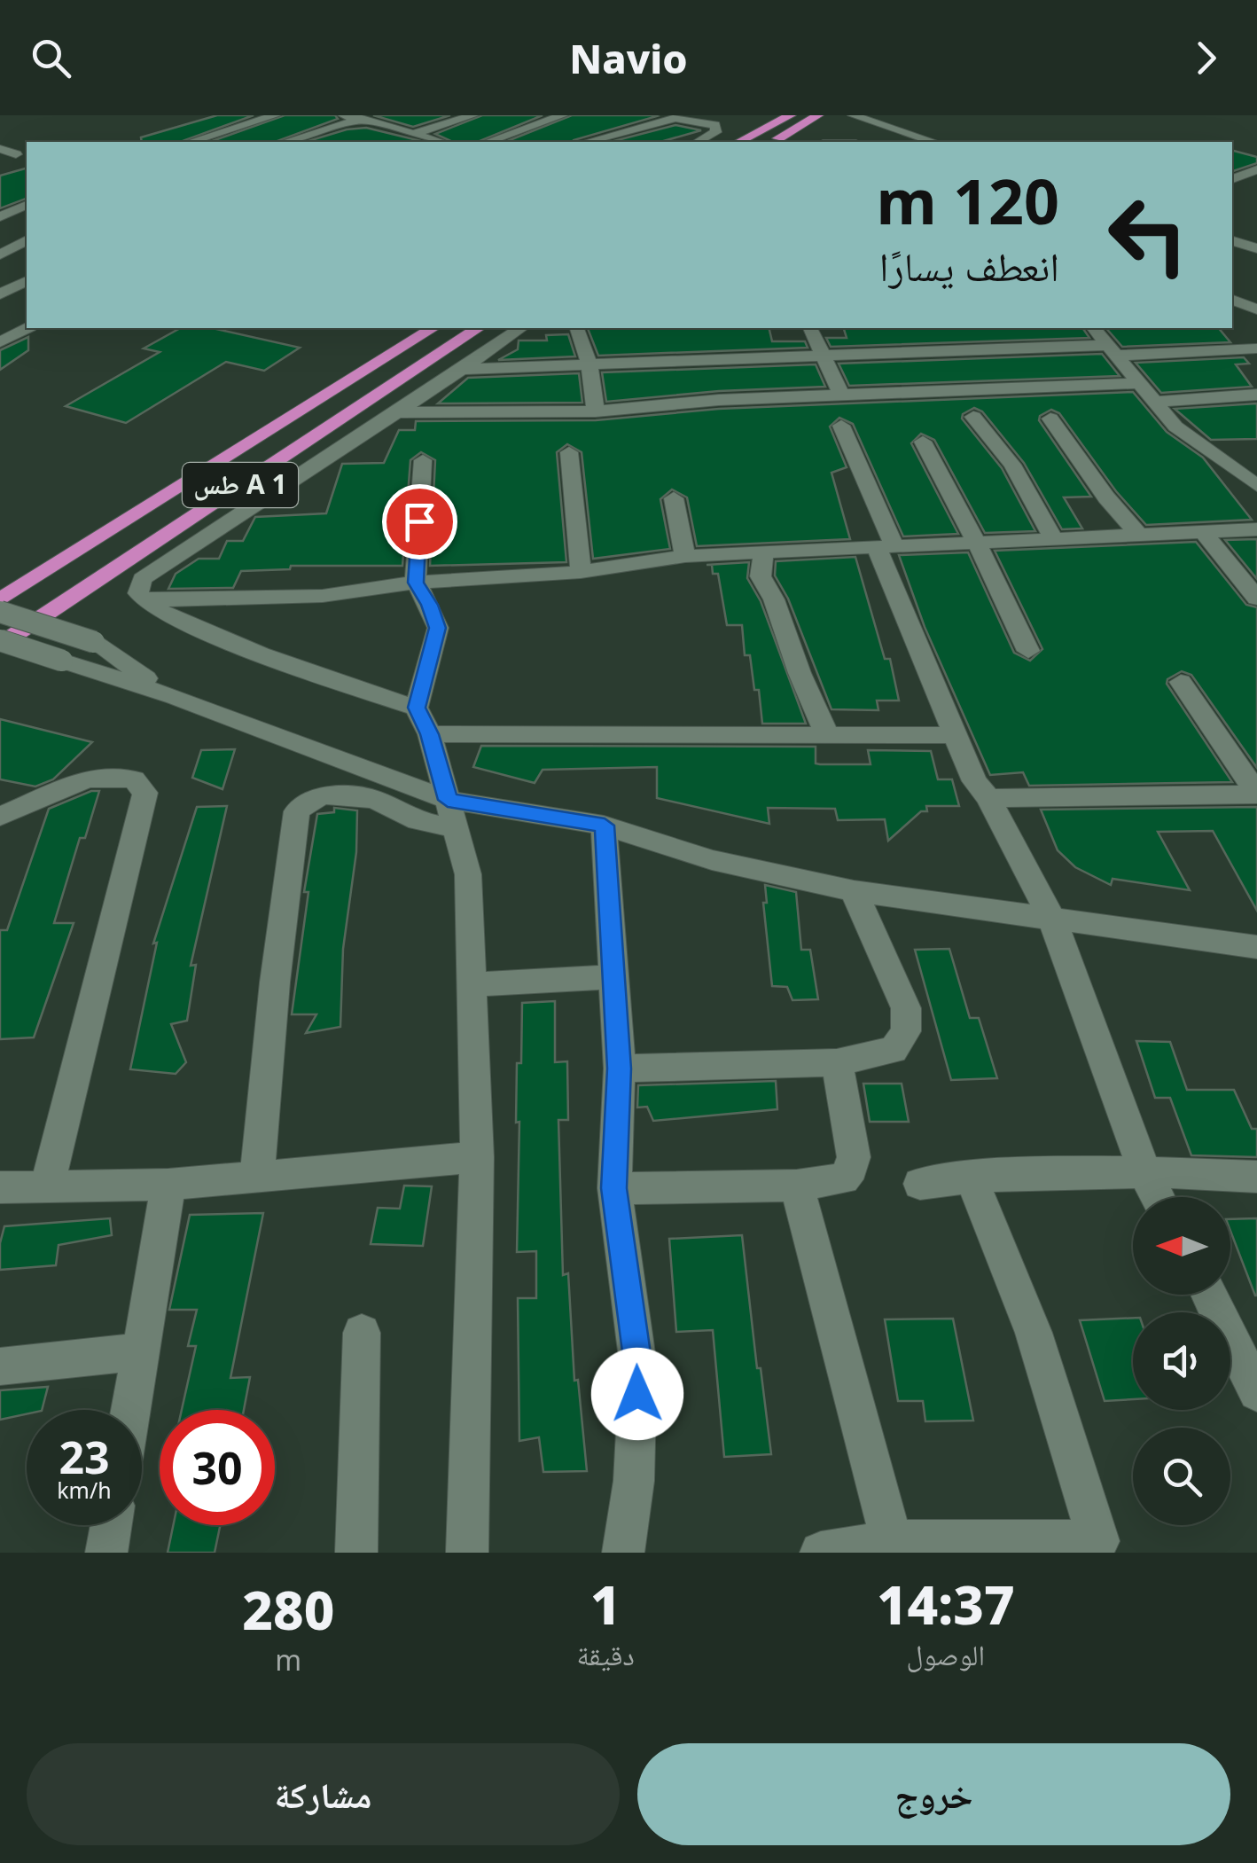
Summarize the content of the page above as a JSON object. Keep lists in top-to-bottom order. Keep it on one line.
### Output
{"streets":{"highway":["طس A 1"]},"north":"left","page":{"header":"Navio","turn":["120 m","انعطف يسارًا"],"speed":"23 km/h","limit":"30","eta":["14:37","الوصول","1","دقيقة","280","m"],"buttons":["خروج","مشاركة"]}}
